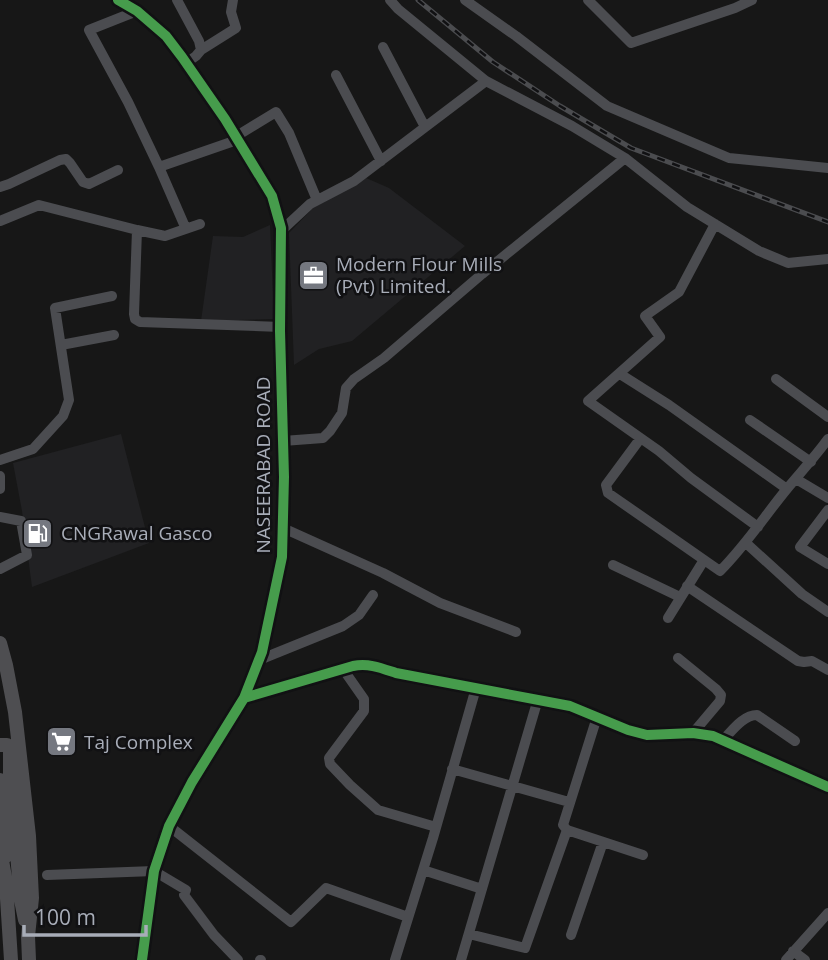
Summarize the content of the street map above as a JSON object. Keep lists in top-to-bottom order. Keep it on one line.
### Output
{"streets":{"street":["NASEERABAD ROAD"]},"places":{"office":["Modern Flour Mills (Pvt) Limited."],"fuel station":["CNGRawal Gasco"],"supermarket":["Taj Complex"]},"scale_bar":"100 m"}
